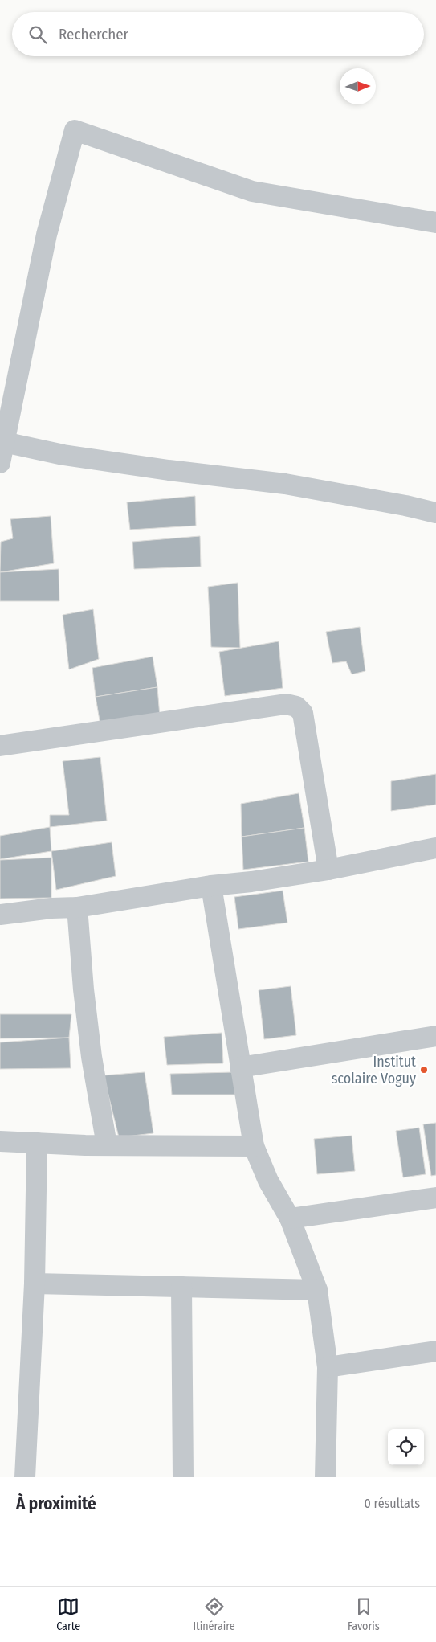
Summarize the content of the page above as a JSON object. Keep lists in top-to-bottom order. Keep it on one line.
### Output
{"places":["Institut scolaire Voguy"],"north":"right","page":{"search":"Rechercher","heading":["À proximité","0 résultats"],"nav":["Carte","Itinéraire","Favoris"]}}
